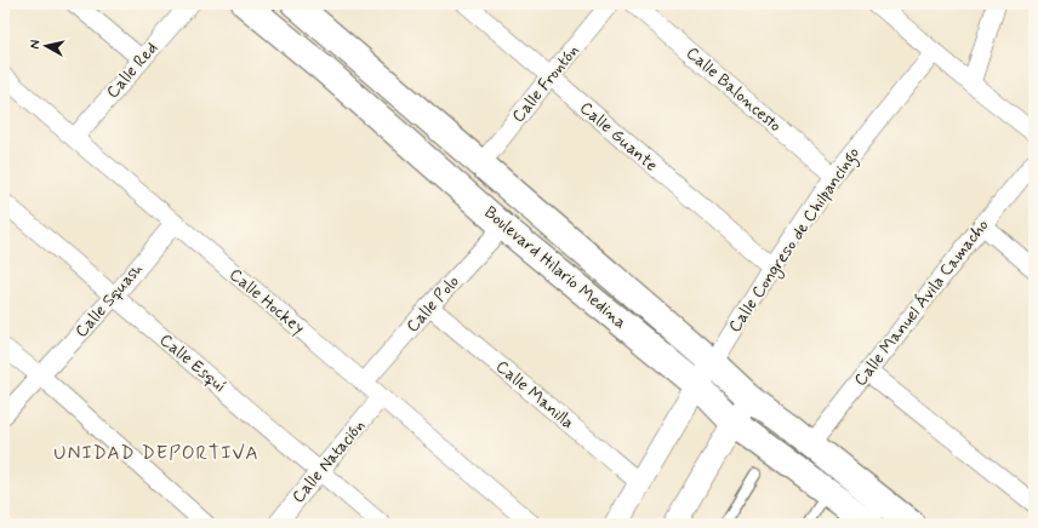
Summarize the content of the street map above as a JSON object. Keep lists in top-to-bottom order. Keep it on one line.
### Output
{"streets":{"main road":["Boulevard Hilario Medina"],"street":["Calle Red","Calle Frontón","Calle Baloncesto","Calle Guante","Calle Congreso de Chilpancingo","Calle Squash","Calle Hockey","Calle Manuel Ávila Camacho","Calle Polo","Calle Esquí","Calle Manilla","Calle Natación"]},"crossings":[["Calle Red","Calle Hockey"],["Calle Frontón","Calle Guante"],["Calle Frontón","Boulevard Hilario Medina"],["Calle Baloncesto","Calle Congreso de Chilpancingo"],["Calle Guante","Calle Congreso de Chilpancingo"],["Calle Congreso de Chilpancingo","Boulevard Hilario Medina"],["Boulevard Hilario Medina","Calle Manuel Ávila Camacho"],["Boulevard Hilario Medina","Calle Polo"],["Calle Squash","Calle Hockey"],["Calle Squash","Calle Esquí"],["Calle Hockey","Calle Polo"],["Calle Hockey","Calle Natación"],["Calle Polo","Calle Manilla"],["Calle Esquí","Calle Natación"]],"districts":["UNIDAD DEPORTIVA"],"north":"left"}
